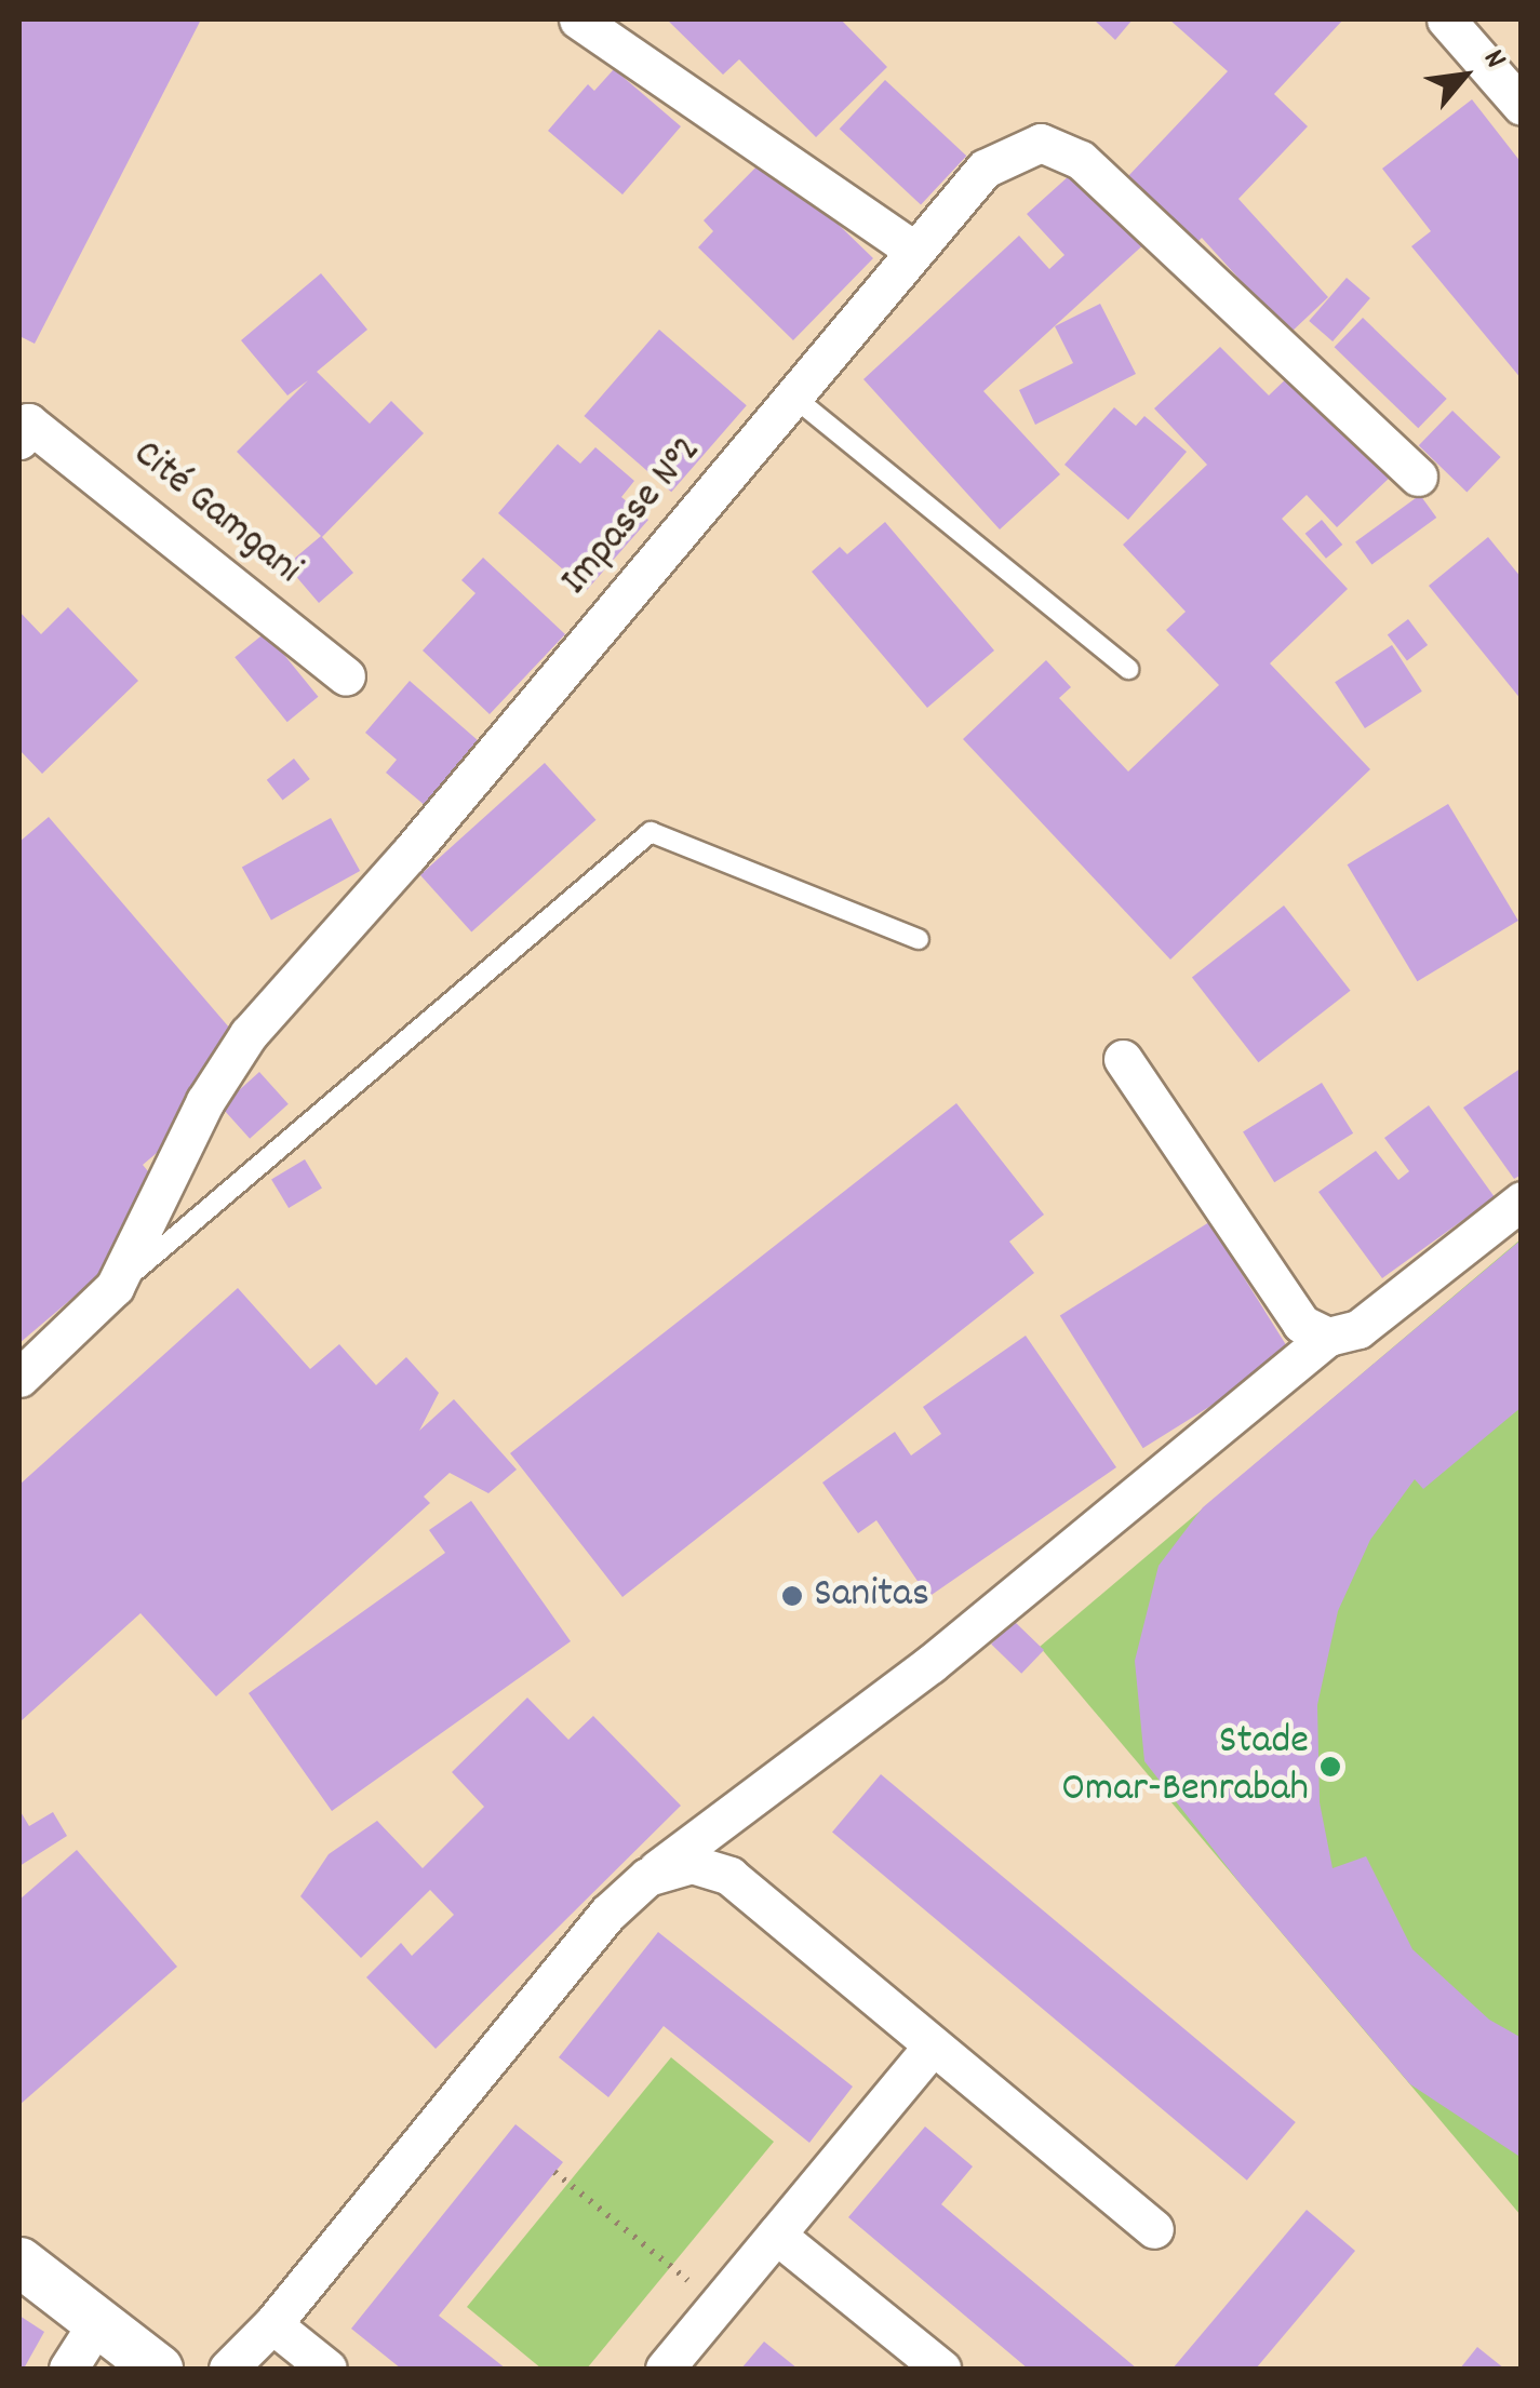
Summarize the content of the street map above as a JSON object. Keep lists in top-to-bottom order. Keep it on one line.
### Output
{"streets":{"street":["Cité Gamgani","Impasse N°2"]},"places":["Sanitas","Stade Omar-Benrabah"],"north":"top right"}
